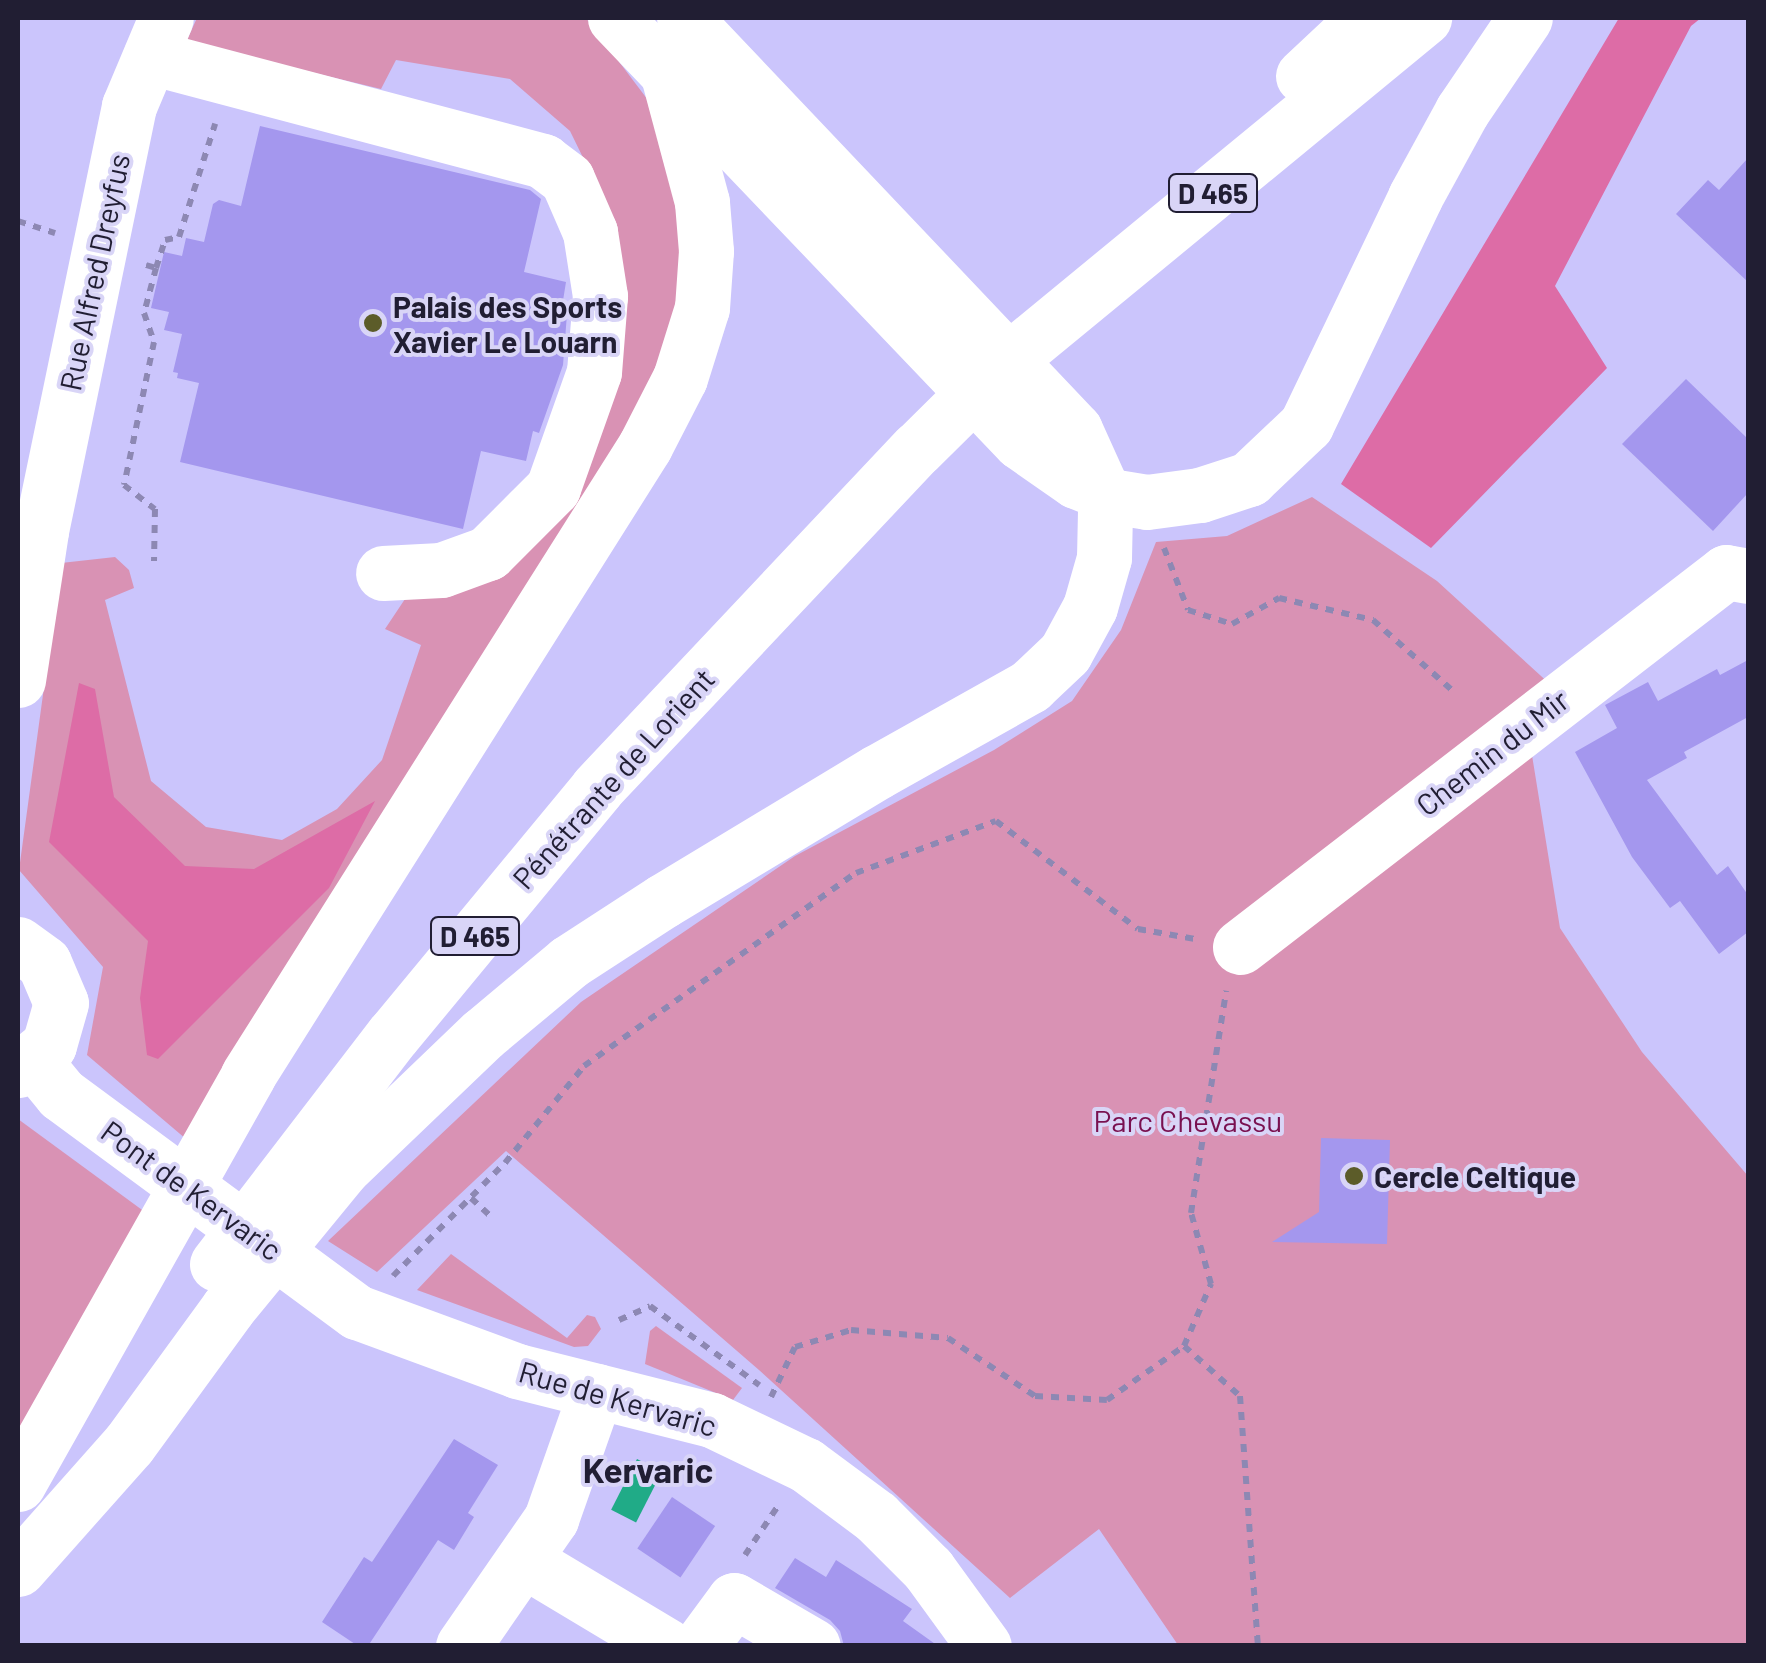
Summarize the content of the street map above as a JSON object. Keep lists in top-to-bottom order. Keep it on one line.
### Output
{"streets":{"main road":["D 465","Rue Alfred Dreyfus","Chemin du Mir","Pénétrante de Lorient","Pont de Kervaric","Rue de Kervaric"]},"crossings":[["Pont de Kervaric","Rue de Kervaric"]],"districts":["Kervaric"],"parks":["Parc Chevassu"],"places":["Palais des Sports Xavier Le Louarn","Cercle Celtique"]}
